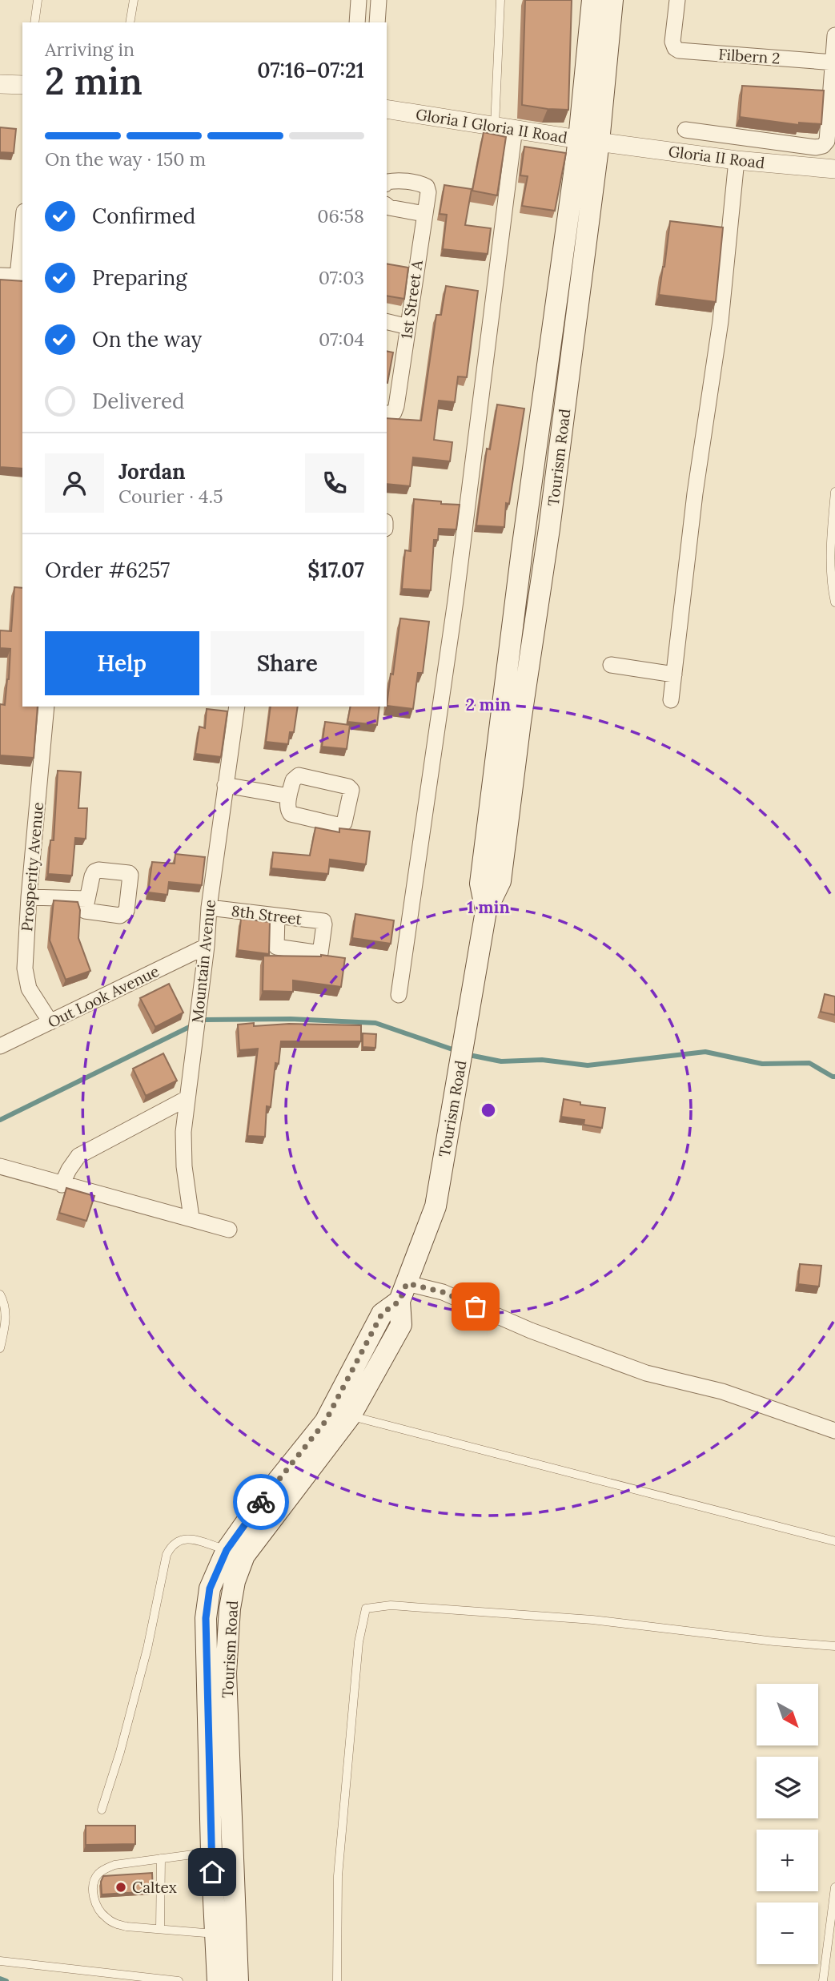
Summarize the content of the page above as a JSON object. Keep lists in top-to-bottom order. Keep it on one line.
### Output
{"streets":{"main road":["Tourism Road"],"street":["Filbern 2","Gloria I Gloria II Road","Gloria II Road","1st Street A","Prosperity Avenue","8th Street","Mountain Avenue","Out Look Avenue"]},"crossings":[["Gloria I Gloria II Road","Gloria II Road"],["Gloria I Gloria II Road","Tourism Road"],["Gloria II Road","Tourism Road"],["Prosperity Avenue","Out Look Avenue"],["8th Street","Mountain Avenue"],["Mountain Avenue","Out Look Avenue"]],"places":["Caltex"],"north":"bottom right","page":{"heading":["2 min","Arriving in","07:16–07:21"],"panel":["Jordan","Courier · 4.5","Order #6257","$17.07"],"bar":"On the way · 150 m","list":[["Confirmed","06:58"],["Preparing","07:03"],["On the way","07:04"],"Delivered"],"buttons":["Help","Share"],"map_buttons":["+","−"]},"rings":["2 min","1 min"]}
